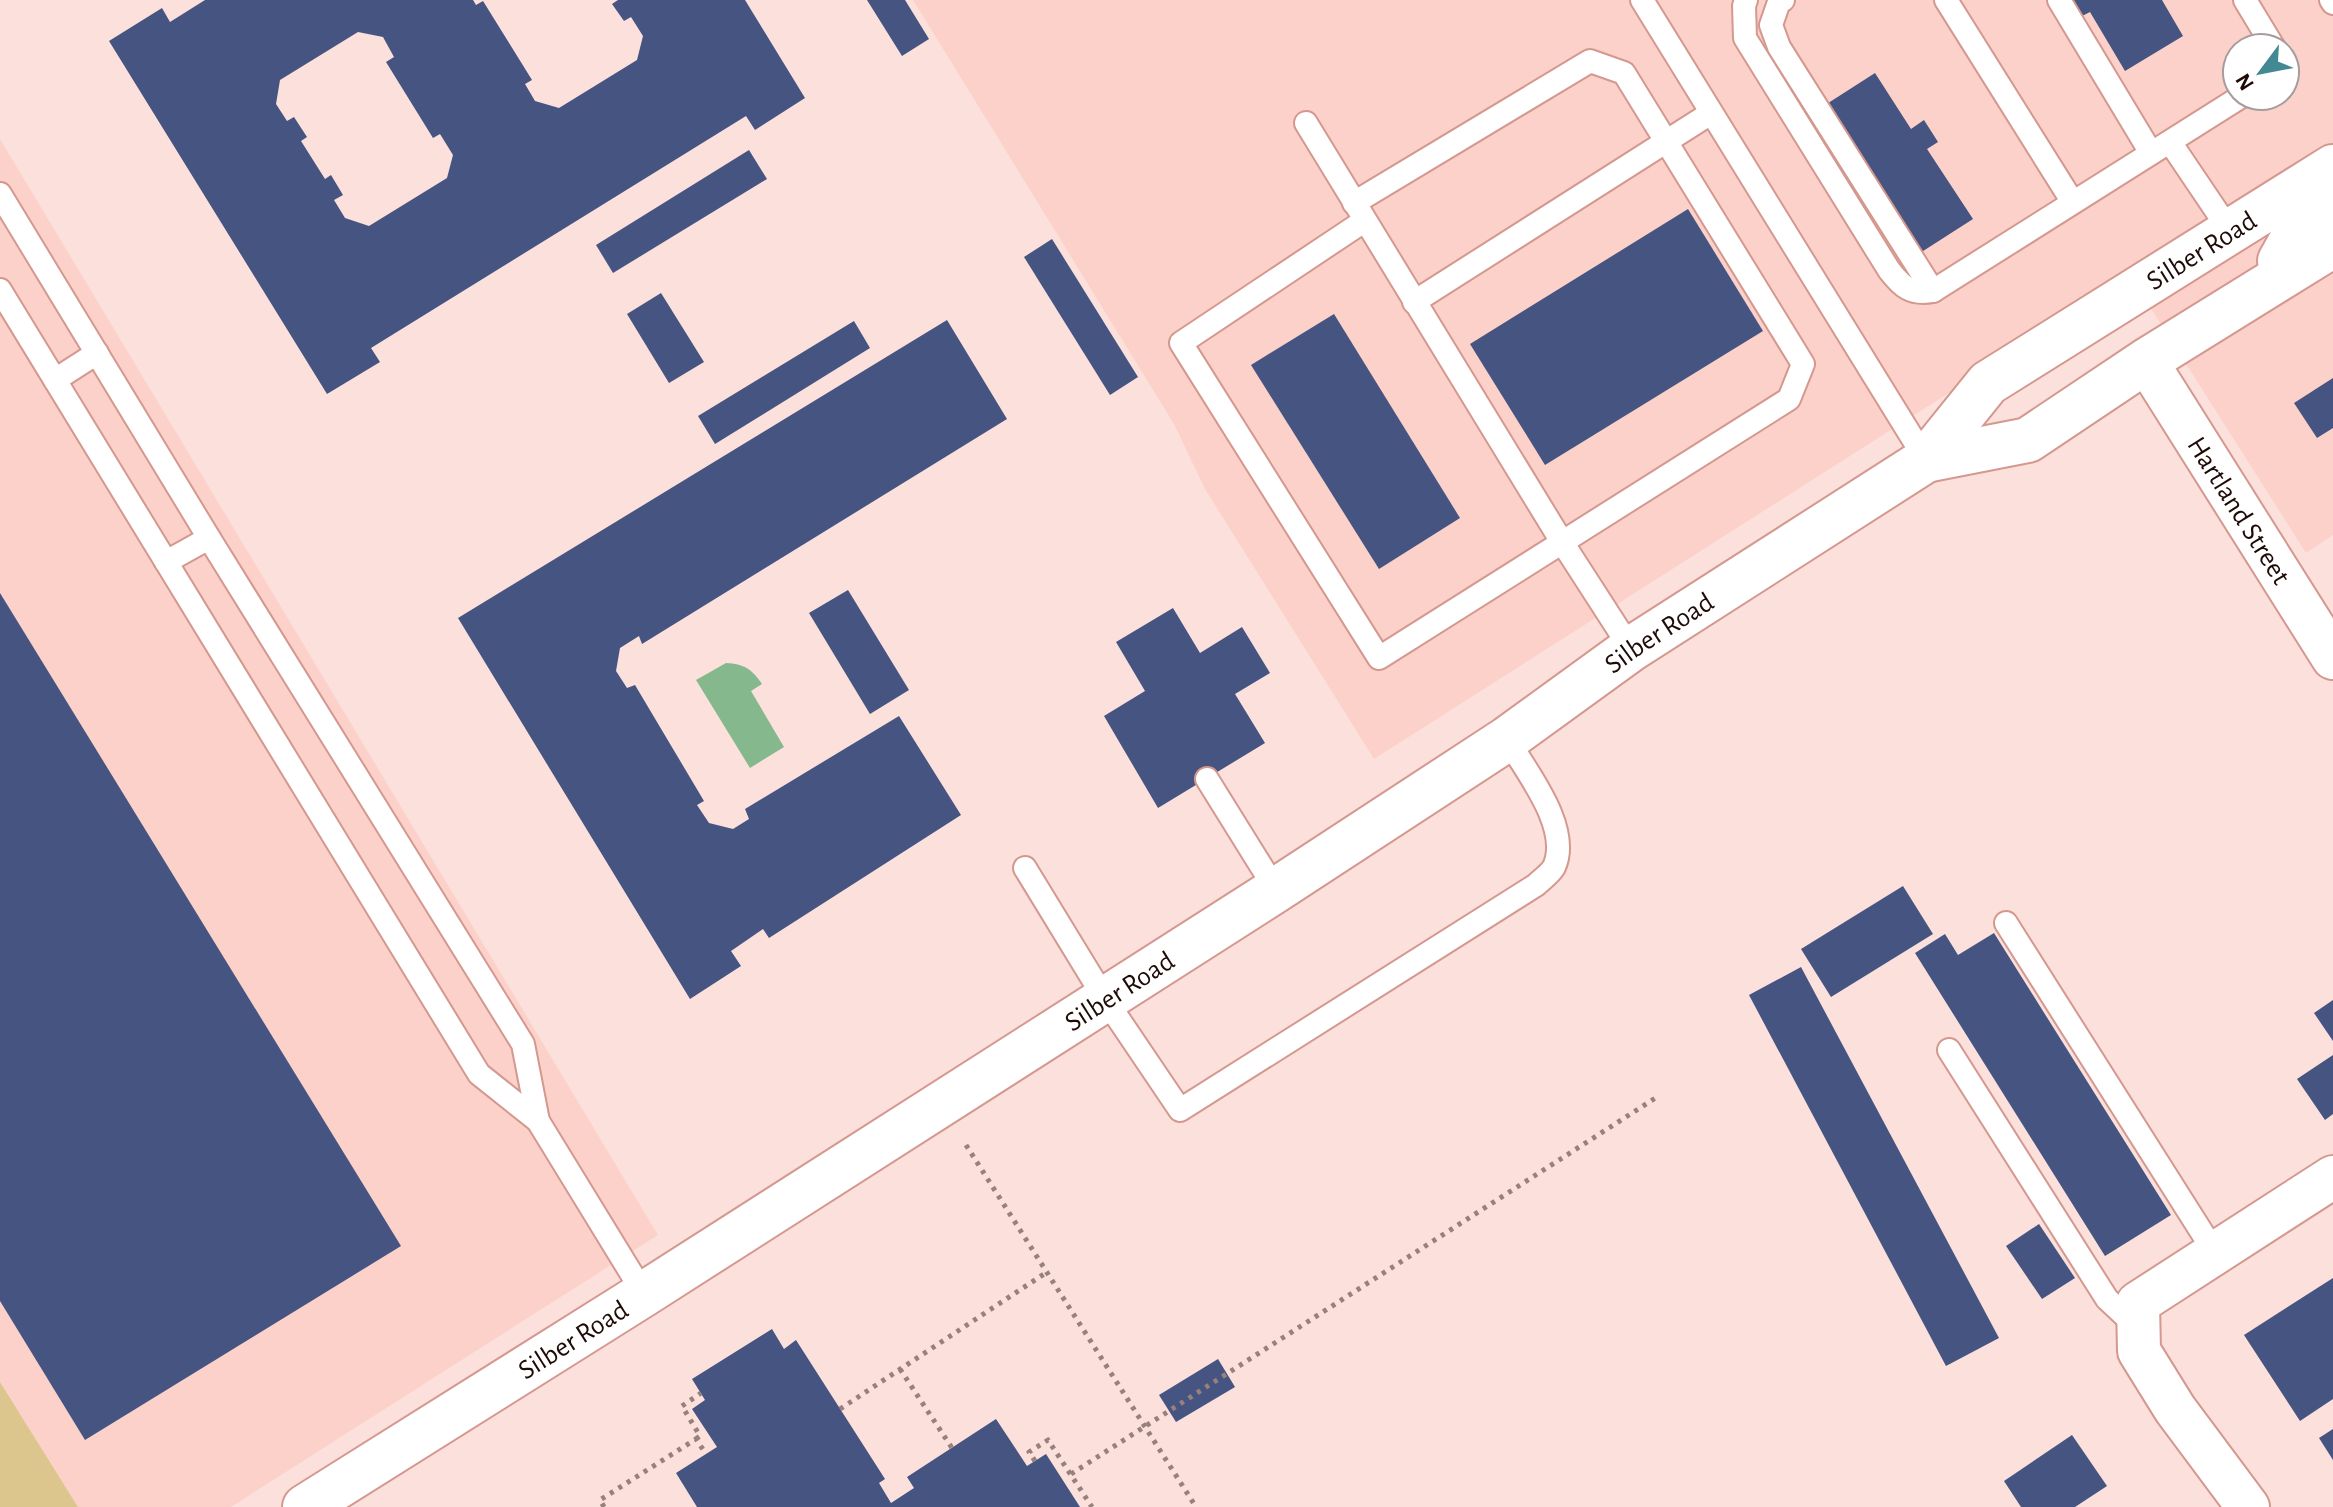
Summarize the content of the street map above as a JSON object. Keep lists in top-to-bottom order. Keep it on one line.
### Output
{"streets":{"street":["Silber Road","Hartland Street"]},"crossings":[["Silber Road","Hartland Street"]],"north":"bottom left"}
